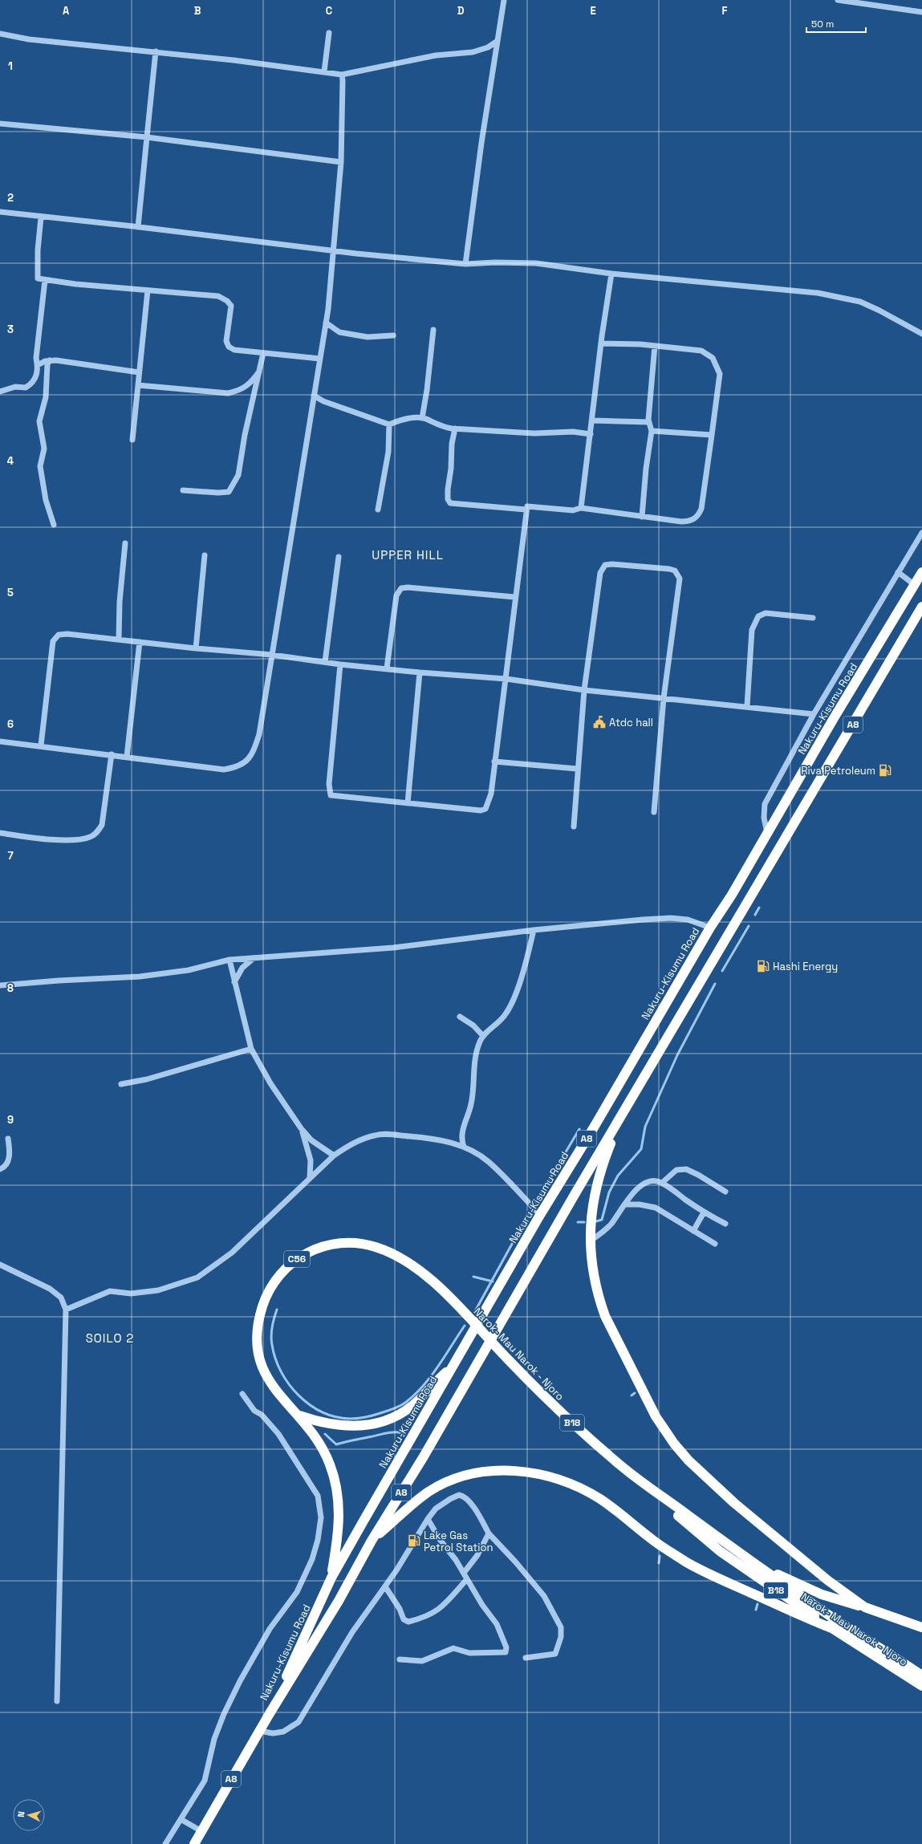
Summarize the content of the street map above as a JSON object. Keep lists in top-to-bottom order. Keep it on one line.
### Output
{"streets":{"highway":["Nakuru-Kisumu Road","A8","C56","Narok- Mau Narok - Njoro","B18"]},"crossings":[["Nakuru-Kisumu Road","A8"],["C56","Narok- Mau Narok - Njoro"]],"districts":["UPPER HILL","SOILO 2"],"places":{"public building":["Atdc hall"],"fuel station":["Riva Petroleum","Hashi Energy","Lake Gas Petrol Station"]},"scale_bar":"50 m","north":"left","grid":{"columns":["A","B","C","D","E","F"],"rows":["1","2","3","4","5","6","7","8","9"]}}
